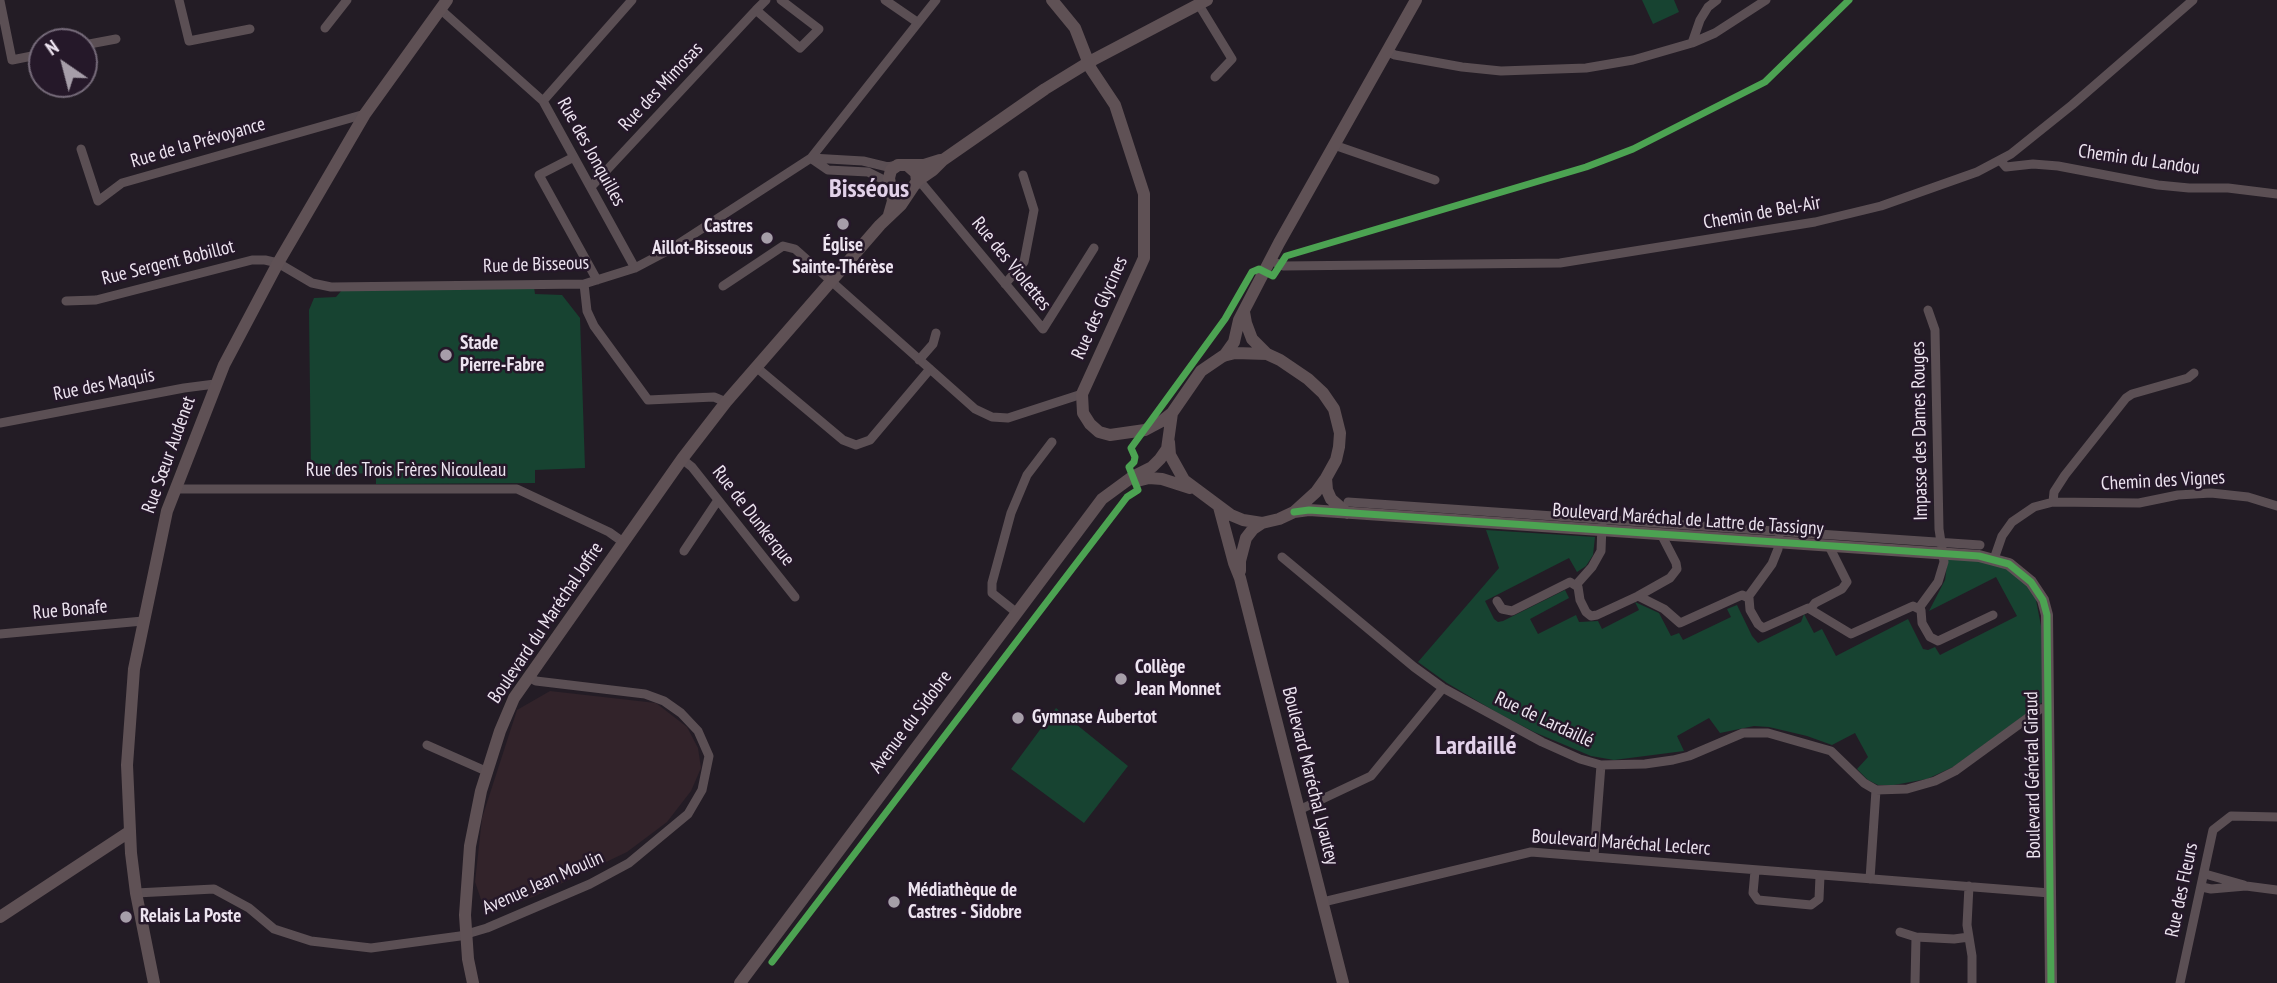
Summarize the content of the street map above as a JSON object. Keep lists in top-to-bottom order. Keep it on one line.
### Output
{"streets":{"street":["Rue des Mimosas","Rue de la Prévoyance","Rue des Jonquilles","Chemin du Landou","Chemin de Bel-Air","Rue Sergent Bobillot","Rue des Violettes","Rue de Bisseous","Rue des Glycines","Rue des Maquis","Impasse des Dames Rouges","Rue Sœur Audenet","Rue des Trois Frères Nicouleau","Chemin des Vignes","Rue de Dunkerque","Boulevard Maréchal de Lattre de Tassigny","Rue Bonafe","Boulevard du Maréchal Joffre","Rue de Lardaillé","Avenue du Sidobre","Boulevard Général Giraud","Boulevard Maréchal Lyautey","Boulevard Maréchal Leclerc","Avenue Jean Moulin","Rue des Fleurs"]},"crossings":[["Rue des Mimosas","Rue des Jonquilles"],["Rue de la Prévoyance","Rue Sœur Audenet"],["Rue des Jonquilles","Rue de Bisseous"],["Rue des Jonquilles","Rue Sœur Audenet"],["Chemin du Landou","Chemin de Bel-Air"],["Rue Sergent Bobillot","Rue de Bisseous"],["Rue Sergent Bobillot","Rue Sœur Audenet"],["Rue des Violettes","Boulevard du Maréchal Joffre"],["Rue de Bisseous","Rue Sœur Audenet"],["Rue des Glycines","Boulevard du Maréchal Joffre"],["Rue des Maquis","Rue Sœur Audenet"],["Impasse des Dames Rouges","Boulevard Maréchal de Lattre de Tassigny"],["Rue Sœur Audenet","Rue des Trois Frères Nicouleau"],["Rue Sœur Audenet","Rue Bonafe"],["Rue Sœur Audenet","Avenue Jean Moulin"],["Rue des Trois Frères Nicouleau","Boulevard du Maréchal Joffre"],["Chemin des Vignes","Boulevard Maréchal de Lattre de Tassigny"],["Rue de Dunkerque","Boulevard du Maréchal Joffre"],["Boulevard Maréchal de Lattre de Tassigny","Avenue du Sidobre"],["Boulevard Maréchal de Lattre de Tassigny","Boulevard Général Giraud"],["Boulevard Maréchal de Lattre de Tassigny","Boulevard Maréchal Lyautey"],["Boulevard du Maréchal Joffre","Avenue Jean Moulin"],["Avenue du Sidobre","Boulevard Maréchal Lyautey"],["Boulevard Général Giraud","Boulevard Maréchal Leclerc"],["Boulevard Maréchal Lyautey","Boulevard Maréchal Leclerc"]],"districts":["Bisséous","Lardaillé"],"places":["Église Sainte-Thérèse","Castres Aillot-Bisseous","Stade Pierre-Fabre","Collège Jean Monnet","Gymnase Aubertot","Médiathèque de Castres - Sidobre","Relais La Poste"],"north":"top left"}
